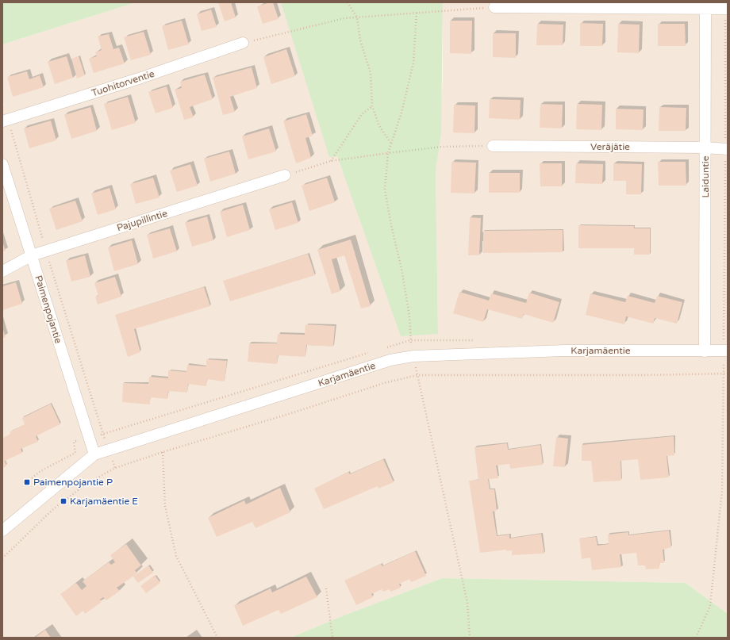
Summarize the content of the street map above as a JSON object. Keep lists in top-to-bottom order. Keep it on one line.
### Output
{"streets":{"street":["Tuohitorventie","Veräjätie","Laiduntie","Pajupillintie","Paimenpojantie","Karjamäentie"]},"crossings":[["Veräjätie","Laiduntie"],["Laiduntie","Karjamäentie"],["Pajupillintie","Paimenpojantie"],["Paimenpojantie","Karjamäentie"]],"places":{"transit":["Paimenpojantie P","Karjamäentie E"]}}
